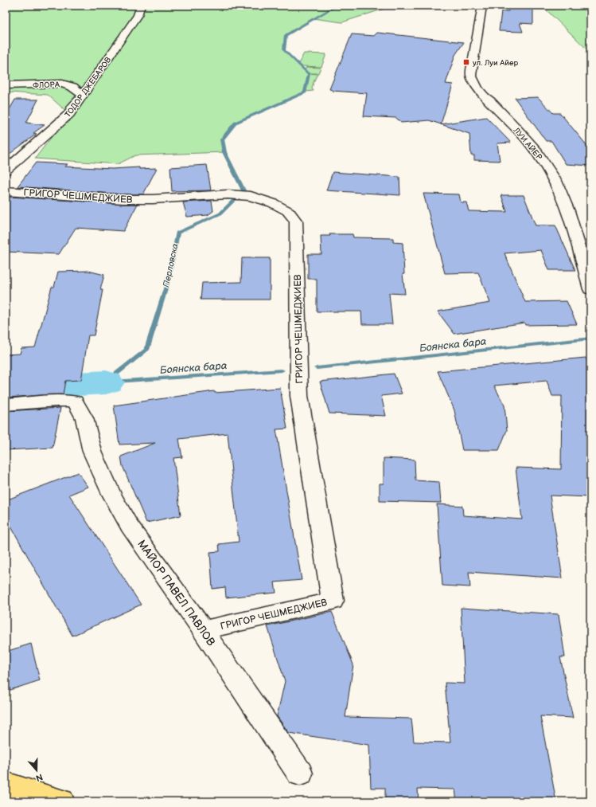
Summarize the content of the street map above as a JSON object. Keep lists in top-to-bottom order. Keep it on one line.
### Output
{"streets":{"street":["ФЛОРА","ТОДОР ДЖЕБАРОВ","ЛУИ АЙЕР","ГРИГОР ЧЕШМЕДЖИЕВ","МАЙОР ПАВЕЛ ПАВЛОВ"]},"crossings":[["ФЛОРА","ТОДОР ДЖЕБАРОВ"],["ГРИГОР ЧЕШМЕДЖИЕВ","МАЙОР ПАВЕЛ ПАВЛОВ"]],"water":["Перловска","Боянска бара"],"places":{"transit":["ул. Луи Айер"]},"north":"bottom"}
